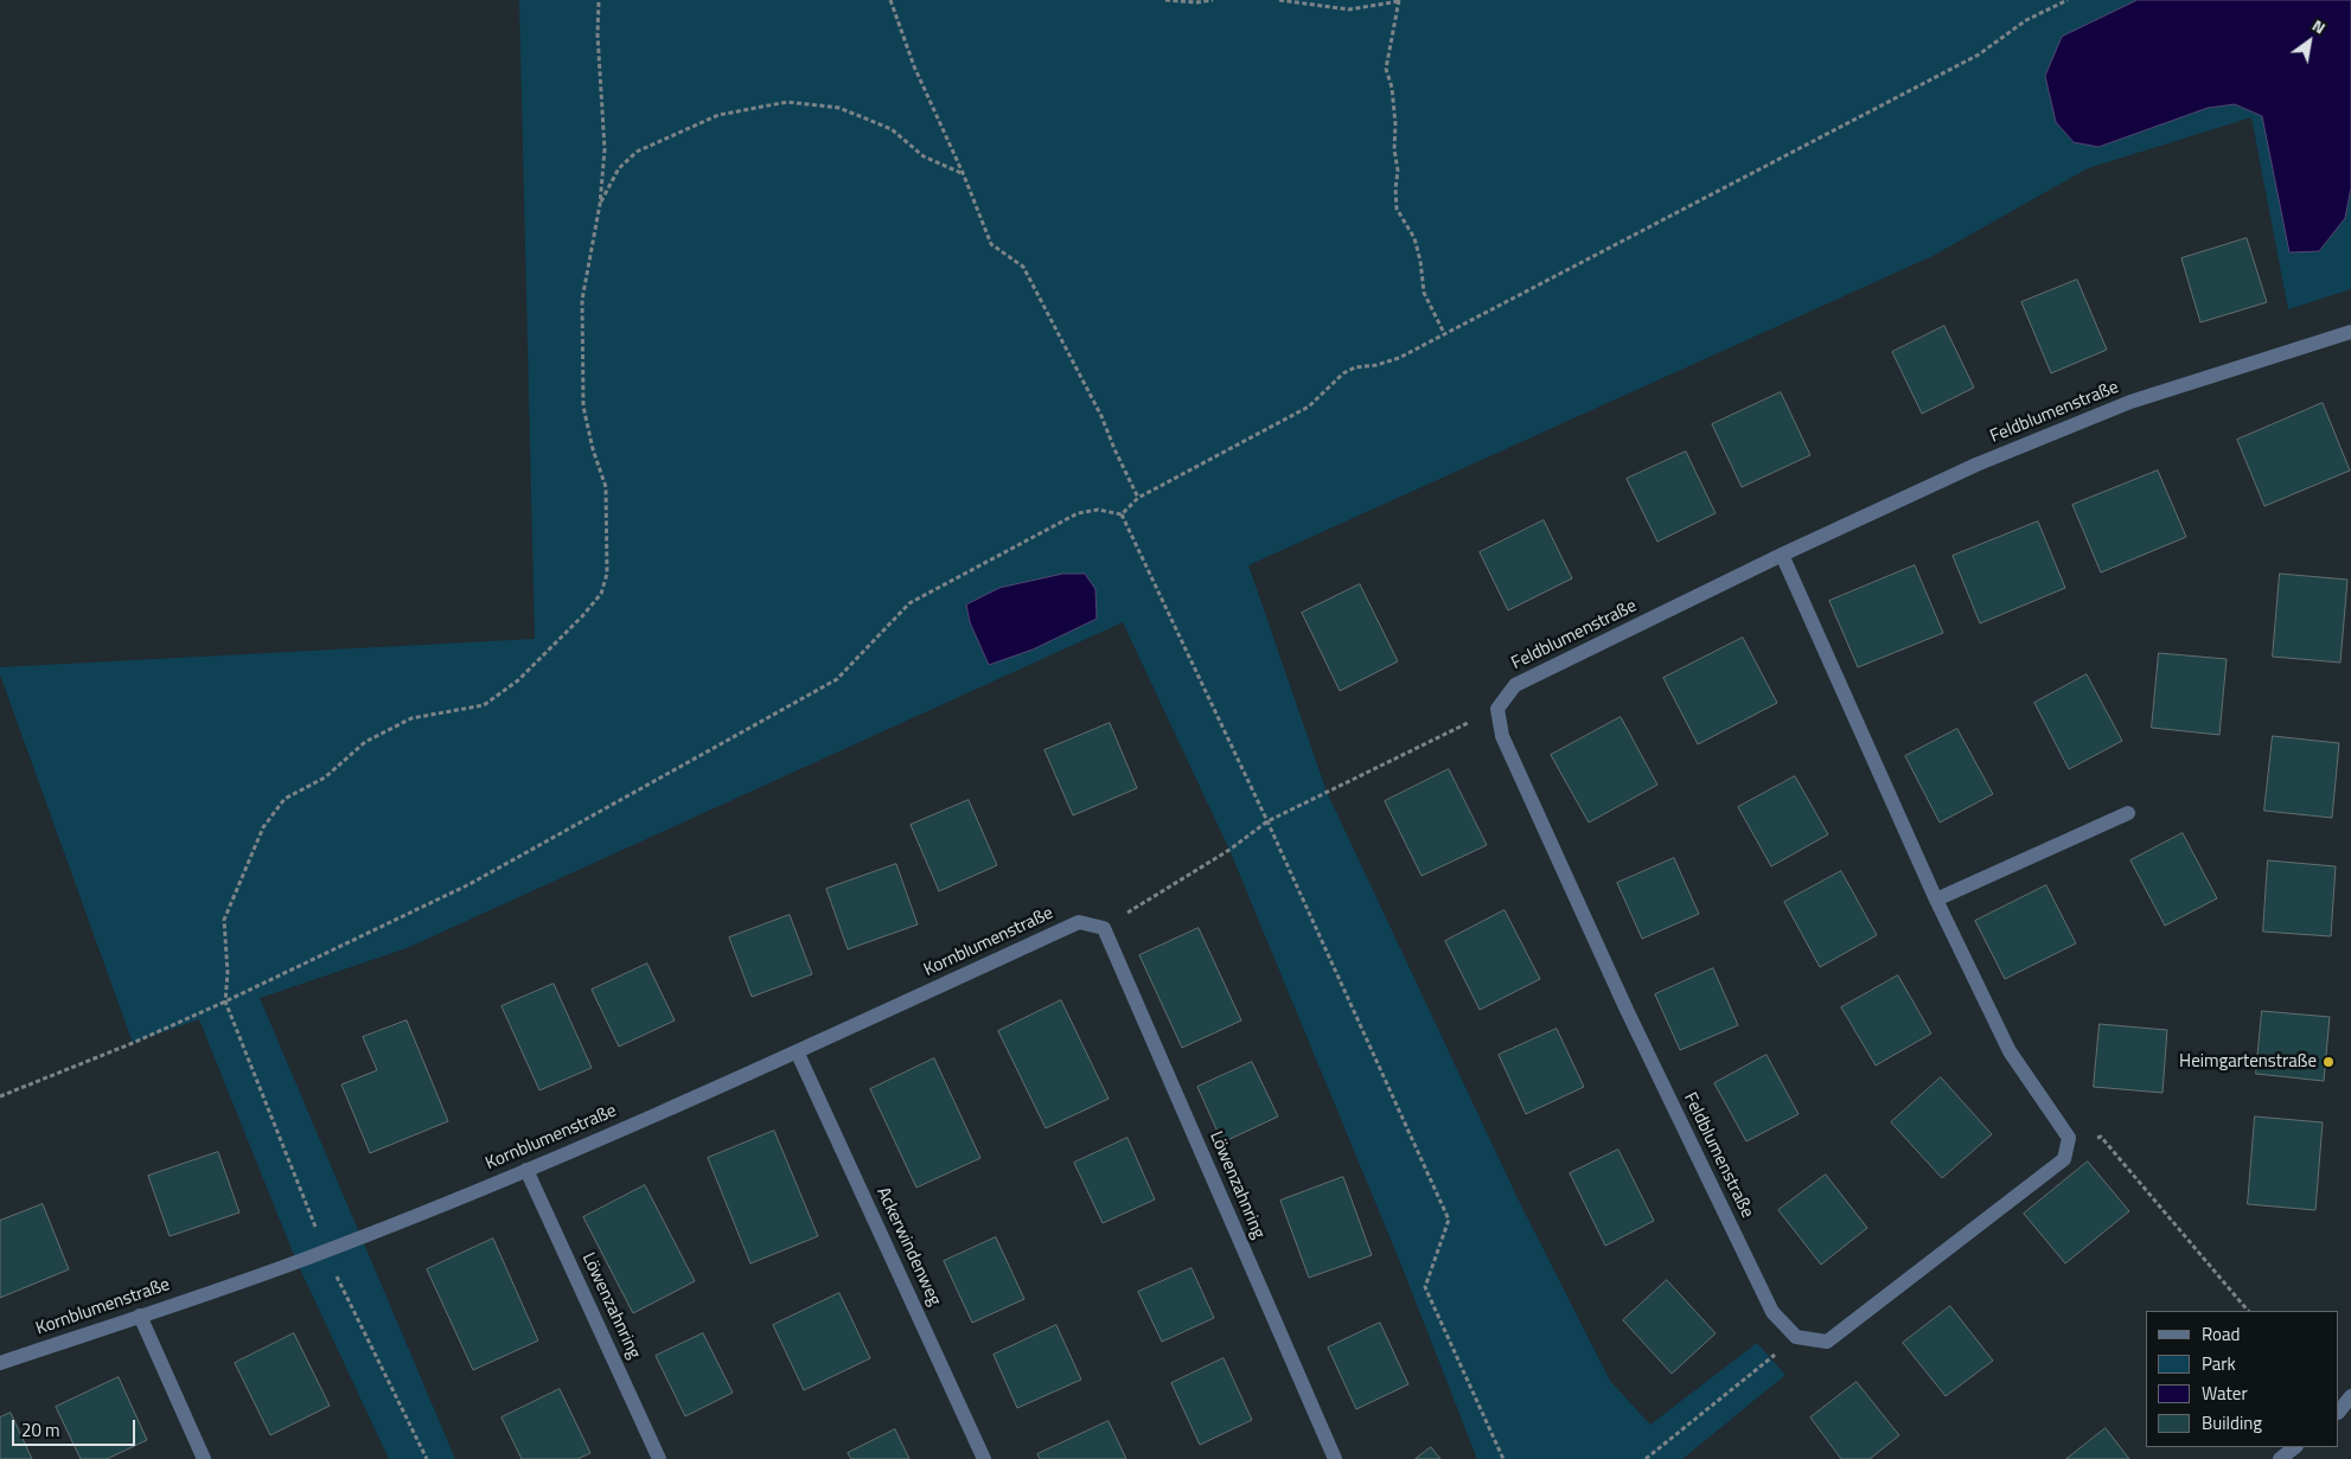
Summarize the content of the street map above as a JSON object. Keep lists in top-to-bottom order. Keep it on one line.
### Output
{"streets":{"street":["Feldblumenstraße","Kornblumenstraße","Löwenzahnring","Ackerwindenweg"]},"crossings":[["Kornblumenstraße","Löwenzahnring"],["Kornblumenstraße","Ackerwindenweg"]],"places":["Heimgartenstraße"],"legend":["Road","Park","Water","Building"],"scale_bar":"20 m","north":"top right"}
